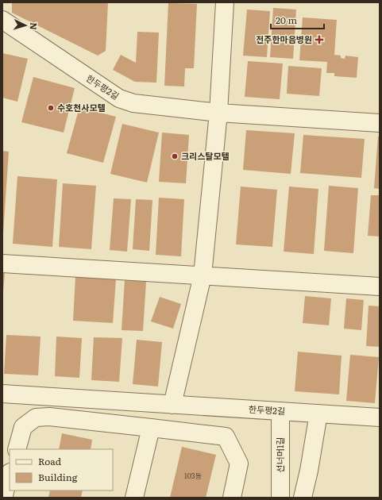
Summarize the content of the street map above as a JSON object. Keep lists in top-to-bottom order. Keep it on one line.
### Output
{"streets":{"street":["한두평2길","선너머1길"]},"crossings":[["한두평2길","선너머1길"]],"places":{"health":["전주한마음병원"],"other":["수호천사모텔","크리스탈모텔"]},"house_numbers":["103동"],"legend":["Road","Building"],"scale_bar":"20 m","north":"right"}
